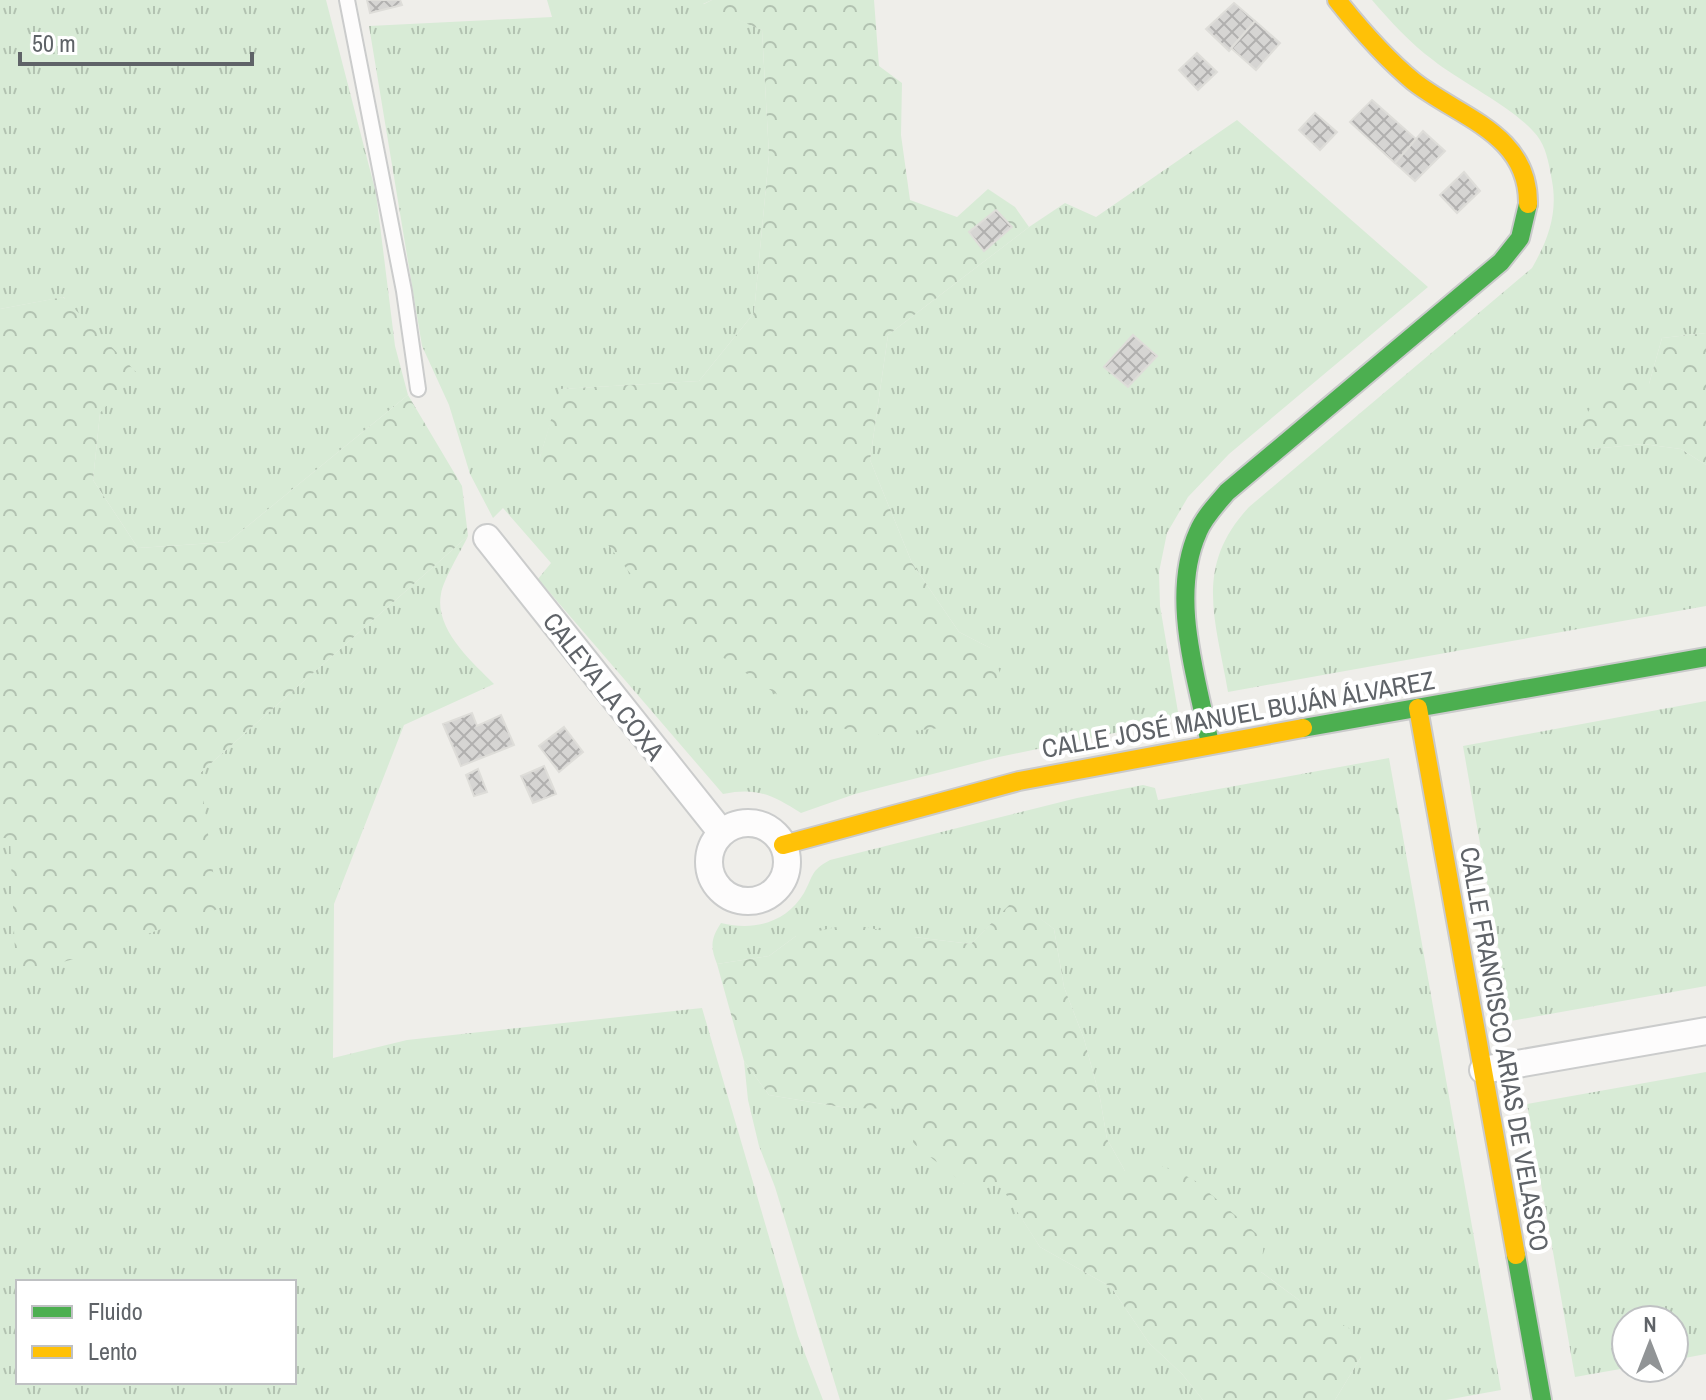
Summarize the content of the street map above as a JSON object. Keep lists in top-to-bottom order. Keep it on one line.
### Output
{"streets":{"street":["CALEYA LA COXA","CALLE JOSÉ MANUEL BUJÁN ÁLVAREZ","CALLE FRANCISCO ARIAS DE VELASCO"]},"crossings":[["CALEYA LA COXA","CALLE JOSÉ MANUEL BUJÁN ÁLVAREZ"],["CALLE JOSÉ MANUEL BUJÁN ÁLVAREZ","CALLE FRANCISCO ARIAS DE VELASCO"]],"legend":["Fluido","Lento"],"scale_bar":"50 m","north":"top"}
